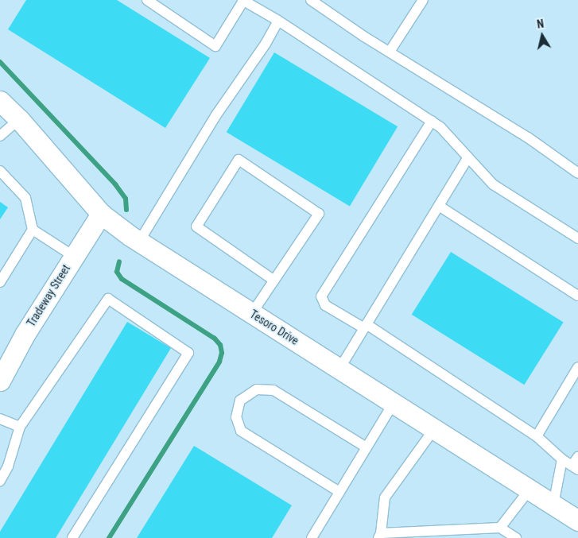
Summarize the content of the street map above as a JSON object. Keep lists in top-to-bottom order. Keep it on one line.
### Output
{"streets":{"street":["Tradeway Street","Tesoro Drive"]},"crossings":[["Tradeway Street","Tesoro Drive"]],"north":"top"}
